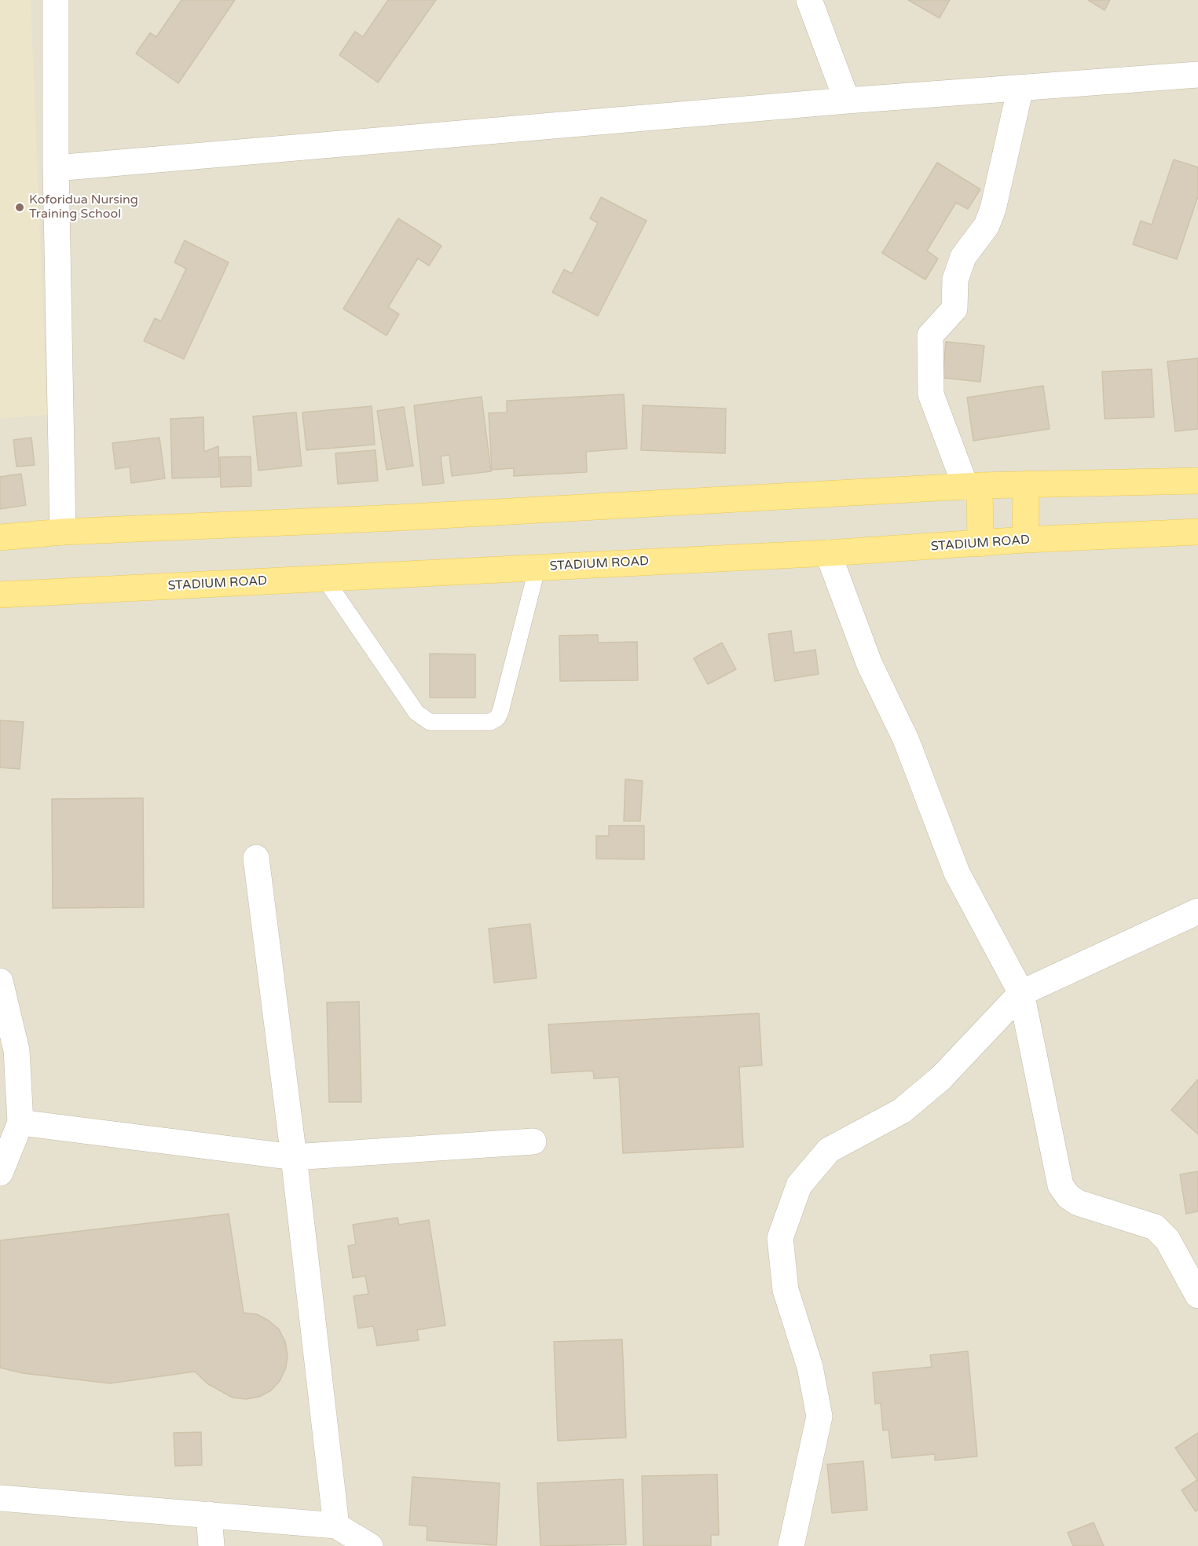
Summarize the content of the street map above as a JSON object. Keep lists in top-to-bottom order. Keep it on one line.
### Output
{"streets":{"main road":["STADIUM ROAD"]},"places":["Koforidua Nursing Training School"]}
